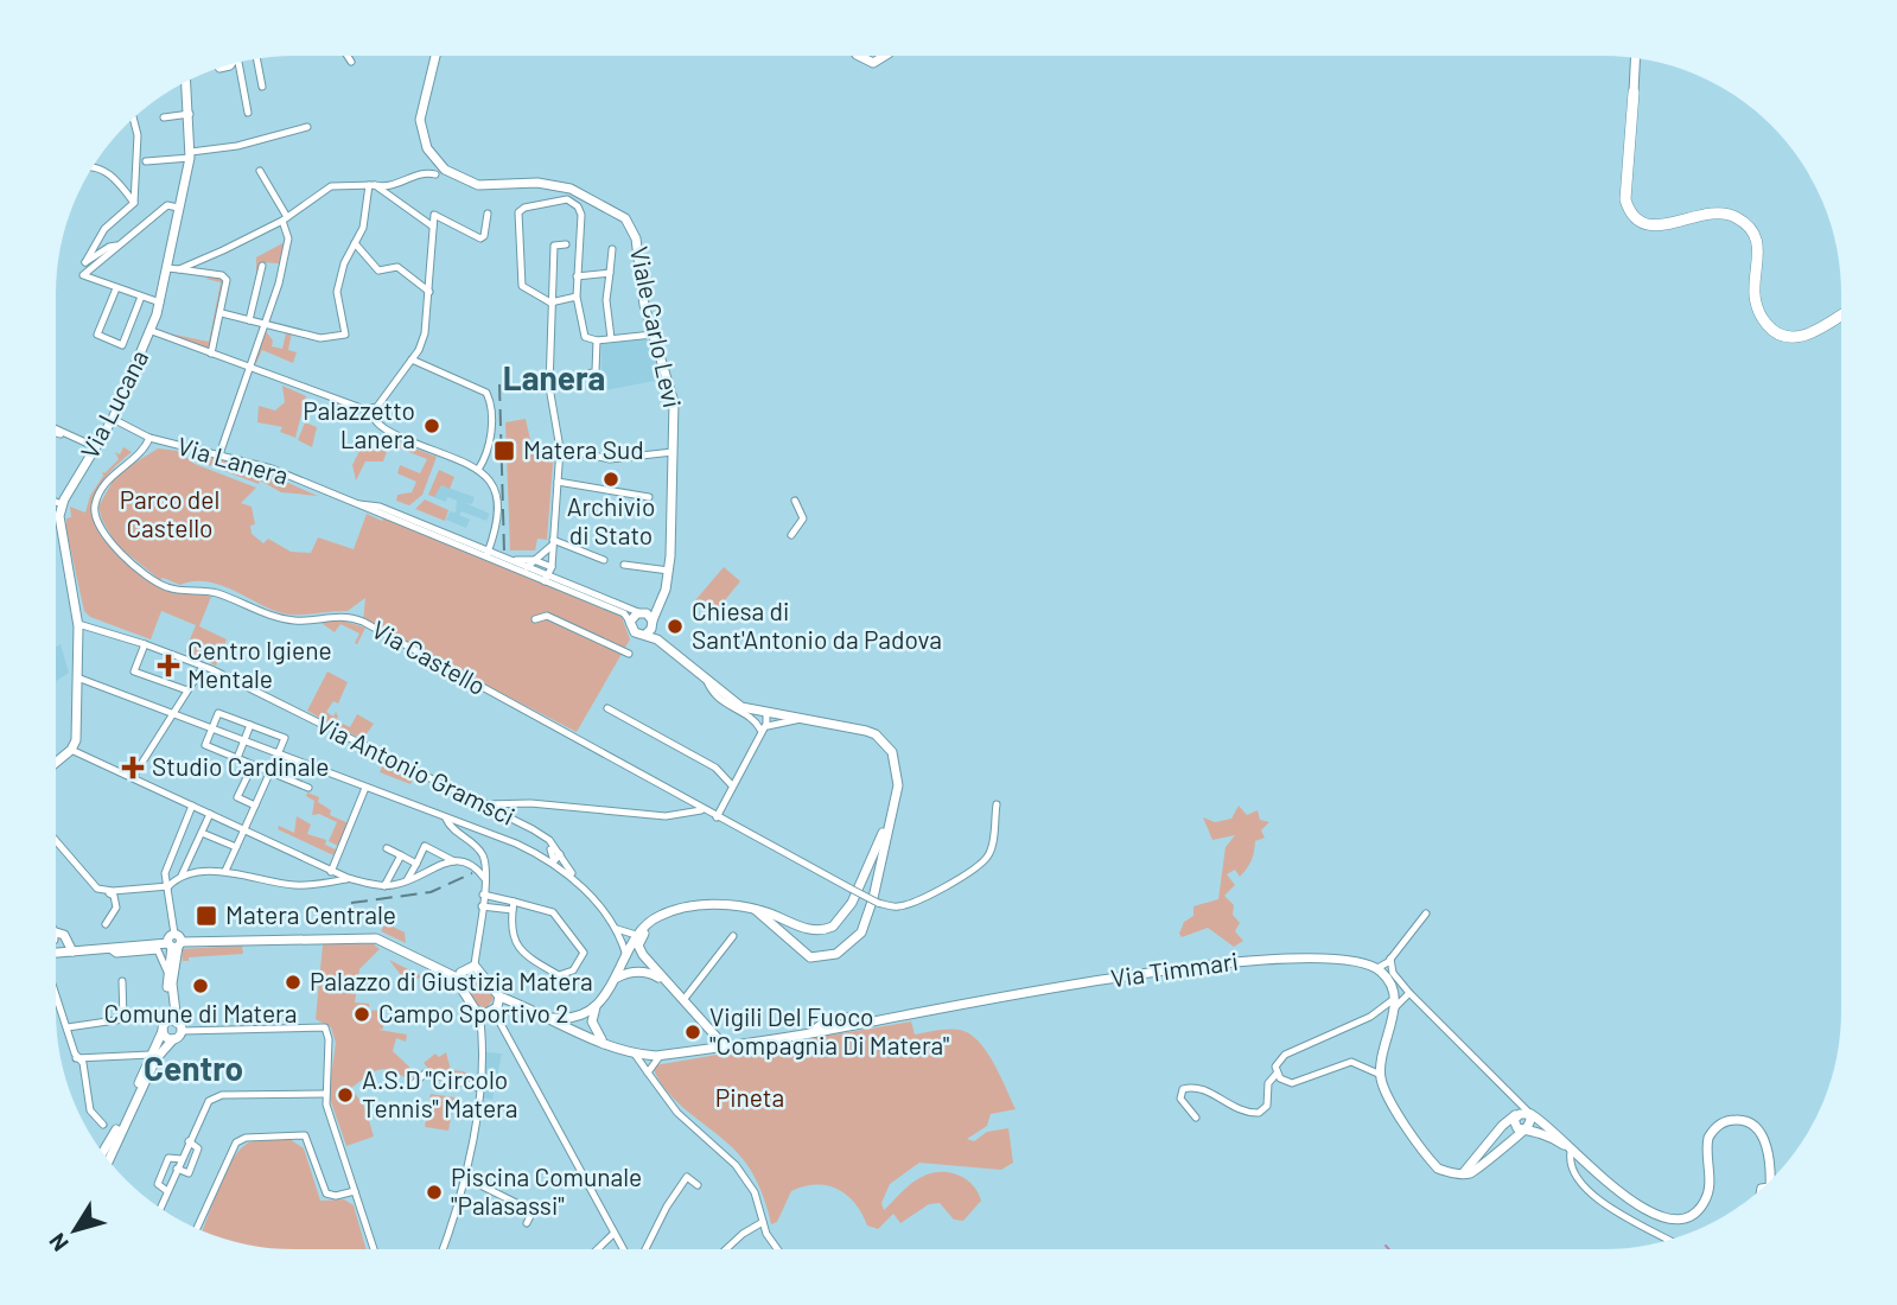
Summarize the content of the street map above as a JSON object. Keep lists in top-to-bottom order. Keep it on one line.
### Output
{"streets":{"main road":["Viale Carlo Levi","Via Lucana","Via Timmari"],"street":["Via Lanera","Via Castello","Via Antonio Gramsci"]},"crossings":[["Via Lucana","Via Lanera"],["Via Lanera","Via Castello"]],"districts":["Lanera","Centro"],"parks":["Parco del Castello","Pineta"],"places":{"other":["Palazzetto Lanera","Archivio di Stato","Chiesa di Sant'Antonio da Padova","Palazzo di Giustizia Matera","Comune di Matera","Campo Sportivo 2","Vigili Del Fuoco \"Compagnia Di Matera\"","A.S.D \"Circolo Tennis\" Matera","Piscina Comunale \"Palasassi\""],"transit":["Matera Sud","Matera Centrale"],"health":["Centro Igiene Mentale","Studio Cardinale"]},"north":"bottom left"}
